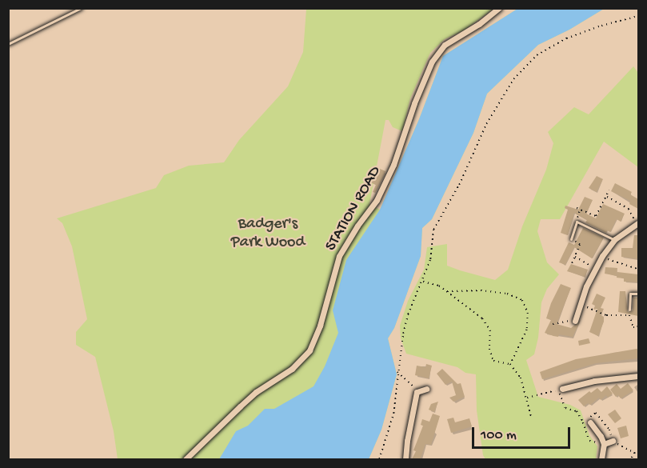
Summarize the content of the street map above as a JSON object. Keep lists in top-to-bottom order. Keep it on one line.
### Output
{"streets":{"street":["STATION ROAD"]},"parks":["Badger's Park Wood"],"scale_bar":"100 m"}
